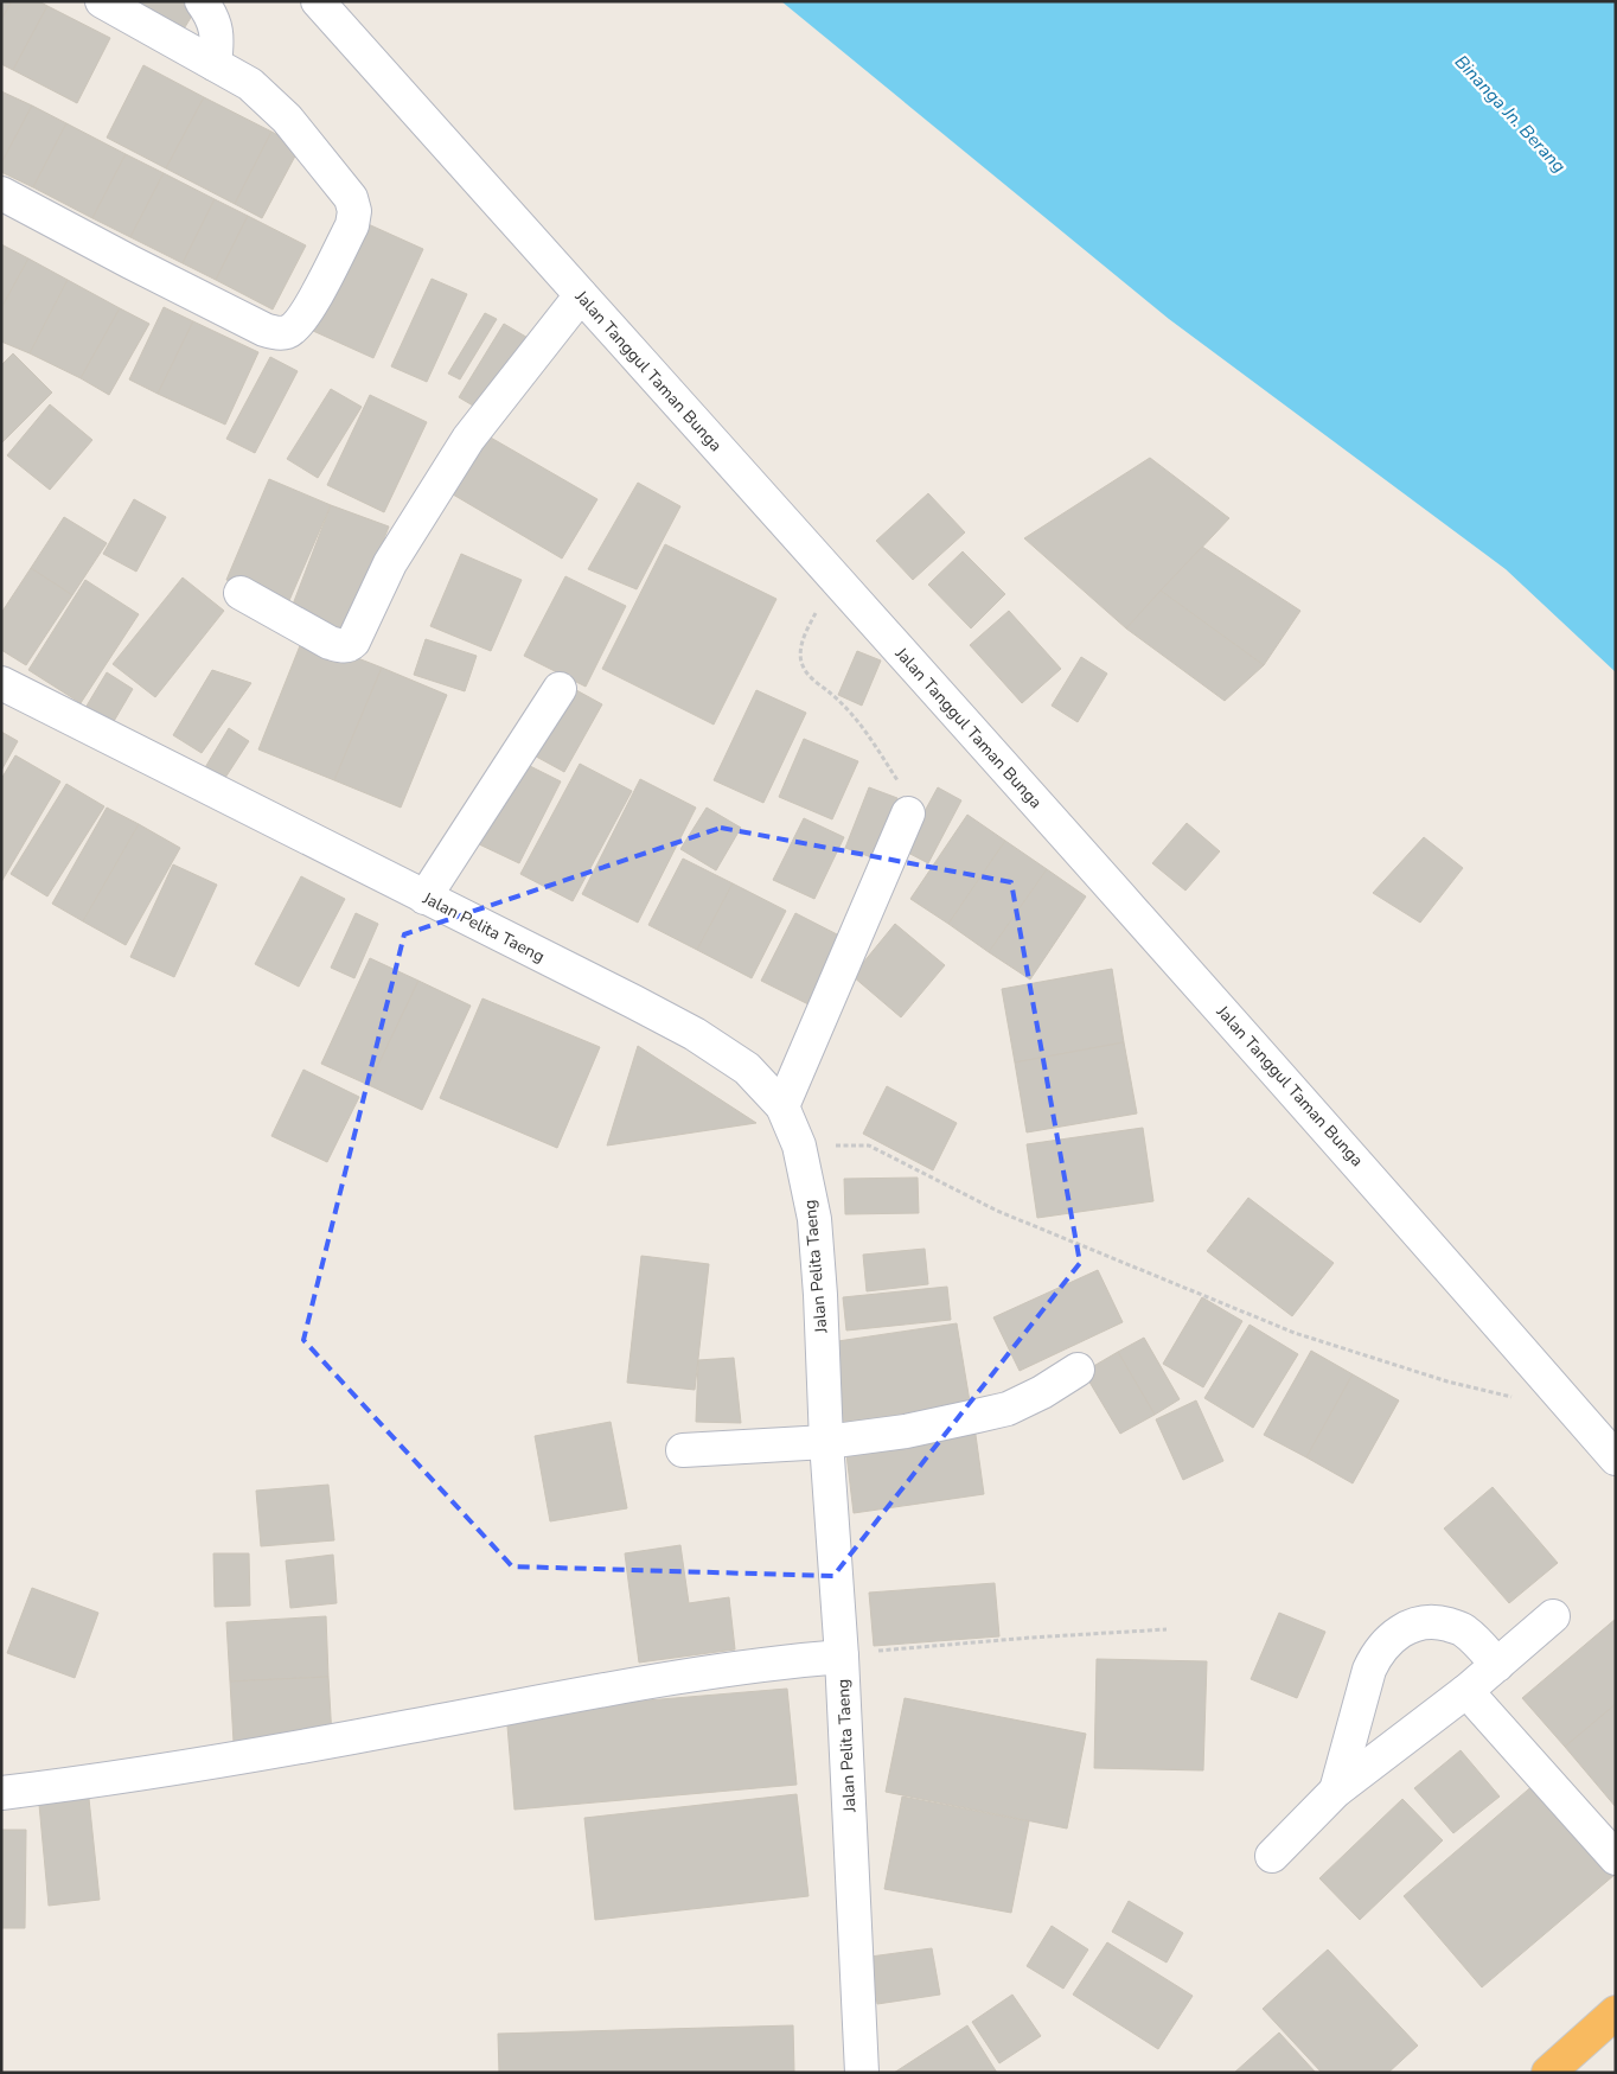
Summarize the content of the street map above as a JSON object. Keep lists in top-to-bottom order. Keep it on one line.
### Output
{"streets":{"street":["Jalan Tanggul Taman Bunga","Jalan Pelita Taeng"]},"water":["Binanga Jn. Berang"]}
